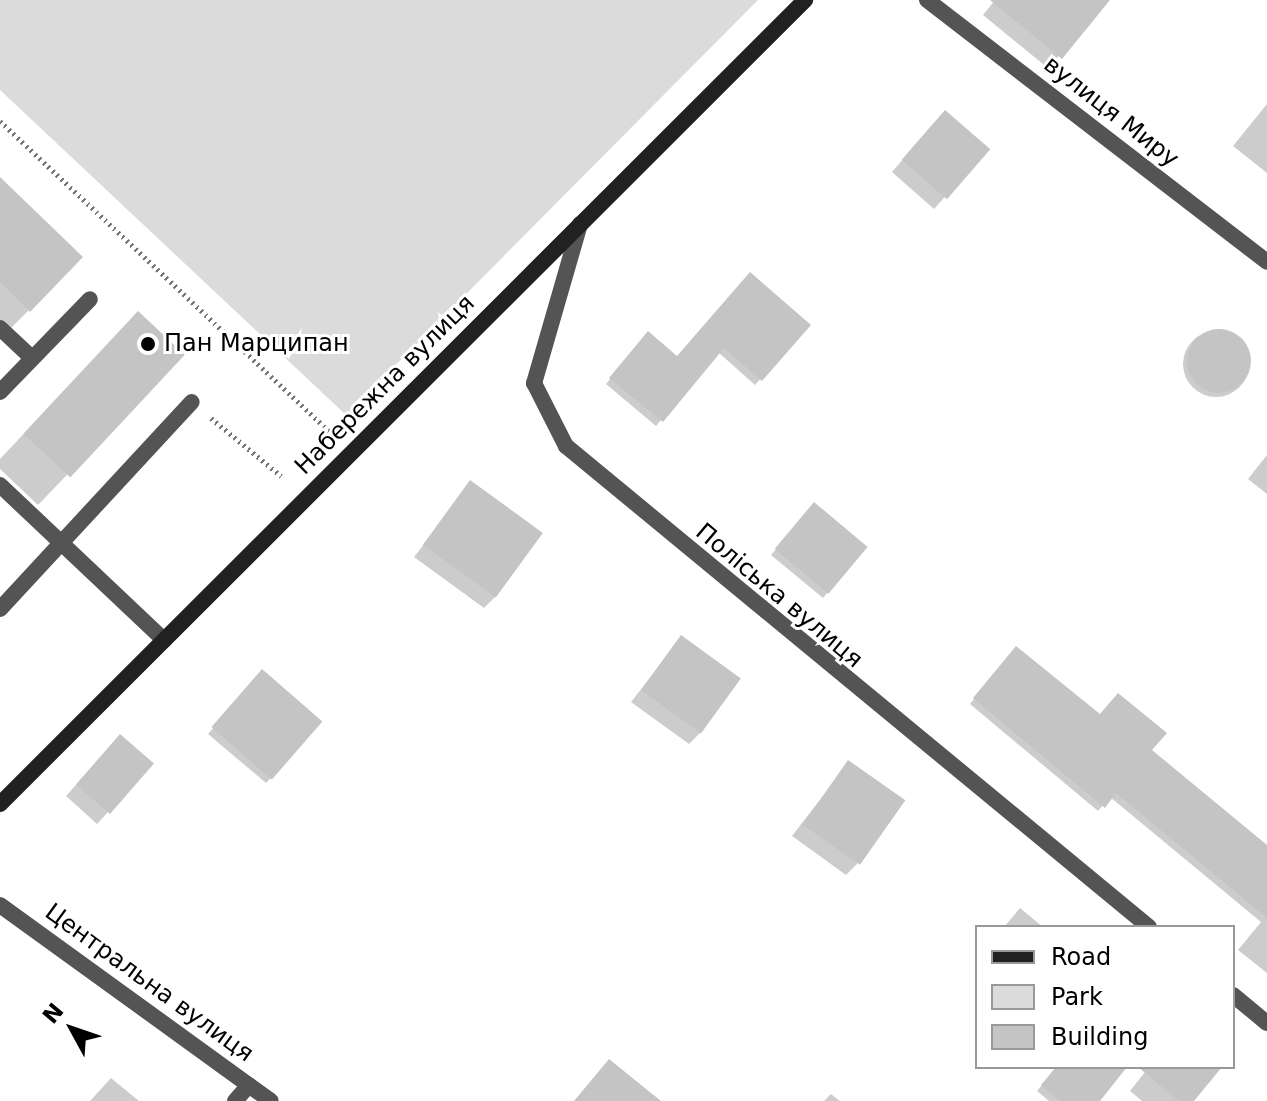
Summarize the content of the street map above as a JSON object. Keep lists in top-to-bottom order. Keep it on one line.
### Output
{"streets":{"street":["вулиця Миру","Набережна вулиця","Поліська вулиця","Центральна вулиця"]},"crossings":[["Набережна вулиця","Поліська вулиця"]],"places":["Пан Марципан"],"legend":["Road","Park","Building"],"north":"top left"}
